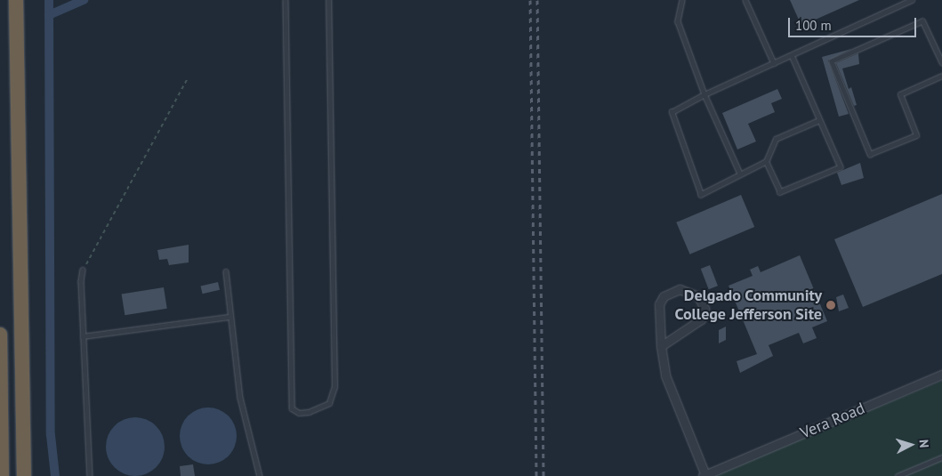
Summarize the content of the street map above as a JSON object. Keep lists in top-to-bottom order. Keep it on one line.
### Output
{"streets":{"street":["Vera Road"]},"places":["Delgado Community College Jefferson Site"],"scale_bar":"100 m","north":"right"}
